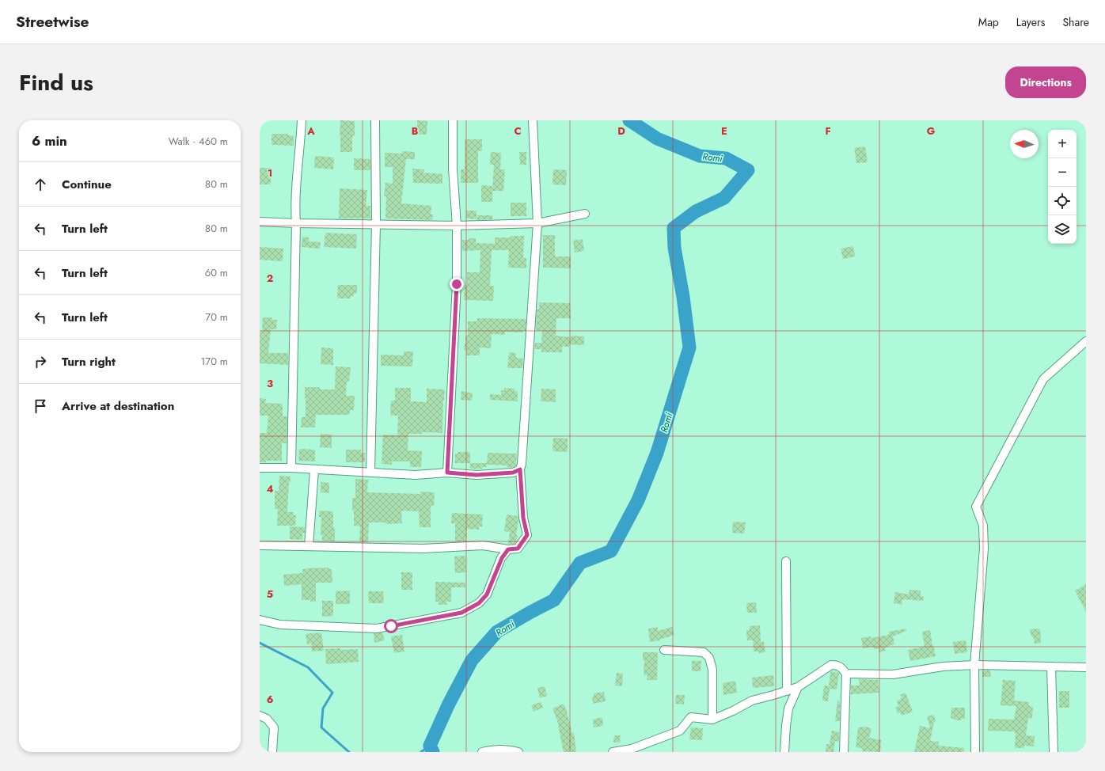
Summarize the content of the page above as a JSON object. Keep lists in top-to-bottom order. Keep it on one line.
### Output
{"water":["Romi"],"north":"left","page":{"header":"Streetwise","nav":["Map","Layers","Share"],"title":"Find us","buttons":"Directions","heading":["6 min","Walk · 460 m"],"map_buttons":["+","−"],"list":[["Continue","80 m"],["Turn left","80 m"],["Turn left","60 m"],["Turn left","70 m"],["Turn right","170 m"],"Arrive at destination"]},"grid":{"columns":["A","B","C","D","E","F","G"],"rows":["1","2","3","4","5","6"]}}
